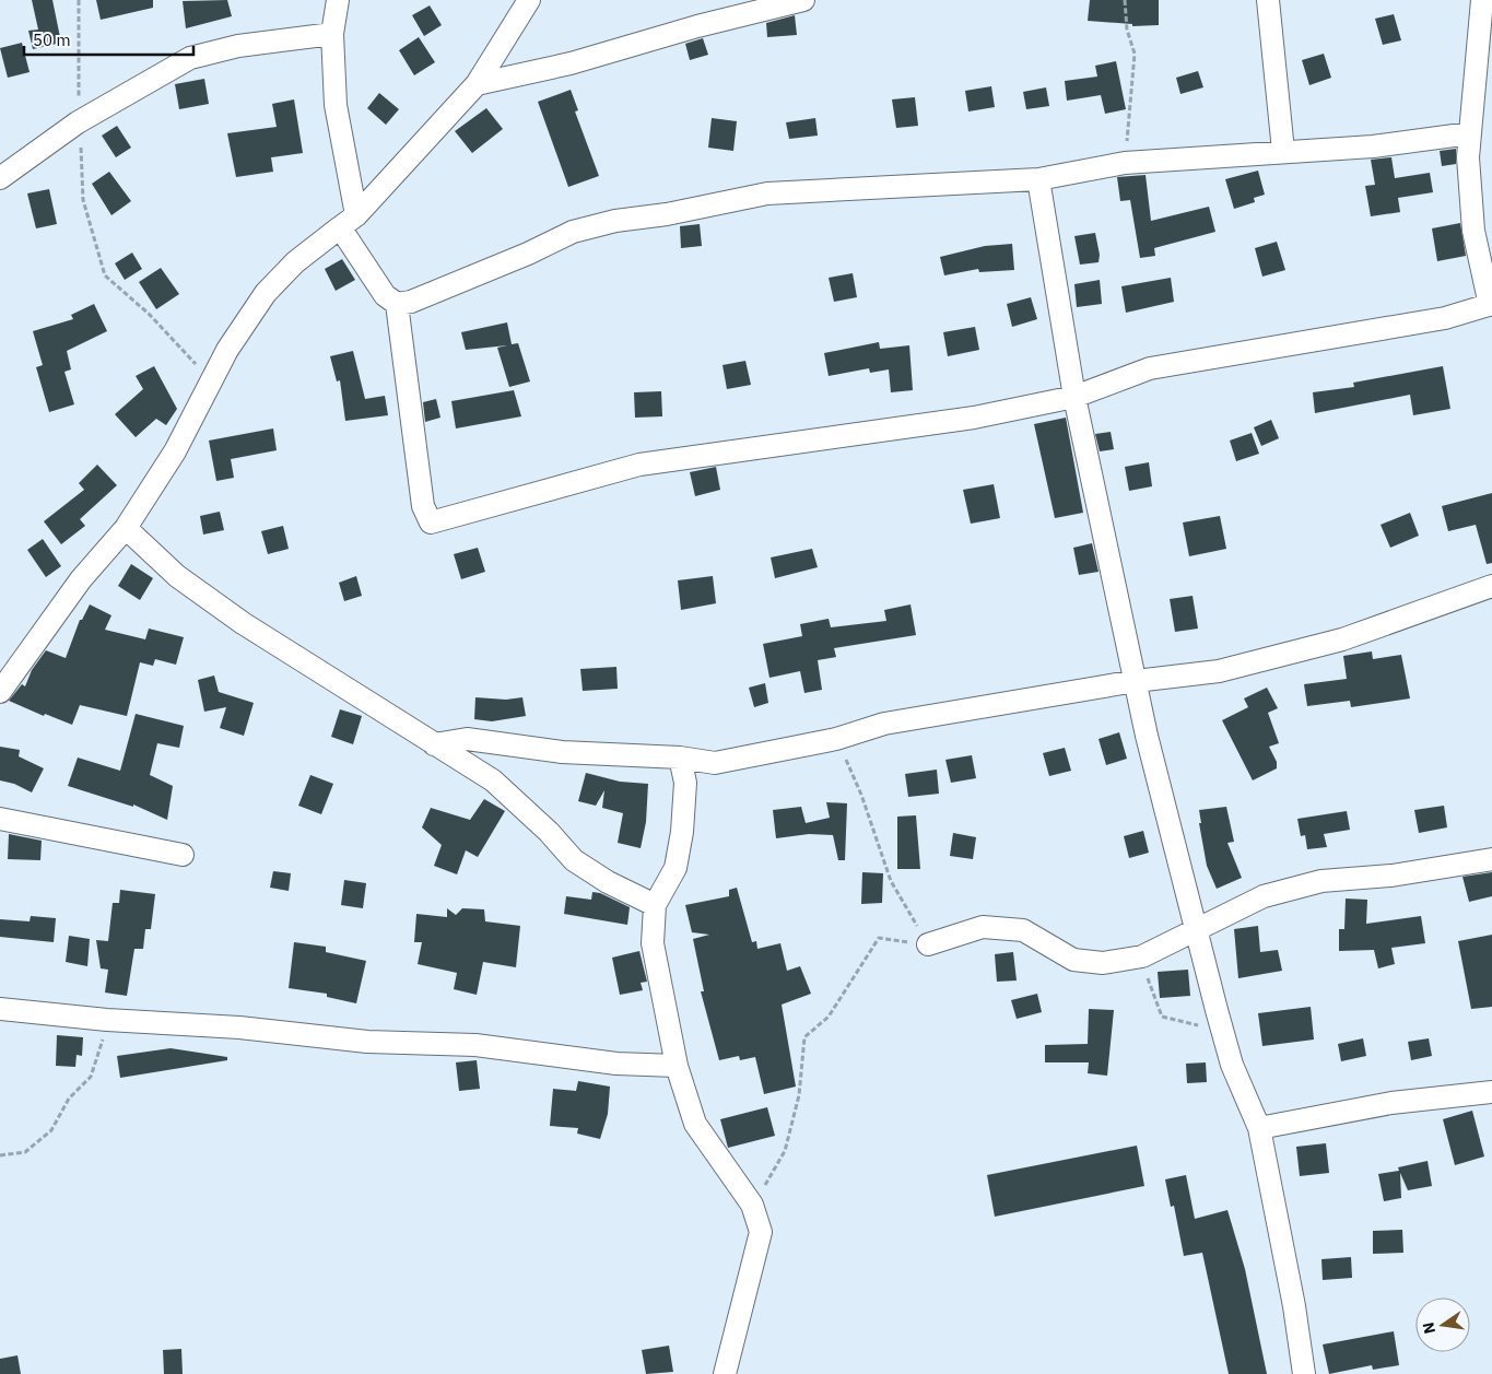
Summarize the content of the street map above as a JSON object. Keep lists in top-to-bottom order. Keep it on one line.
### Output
{"scale_bar":"50 m","north":"left"}
